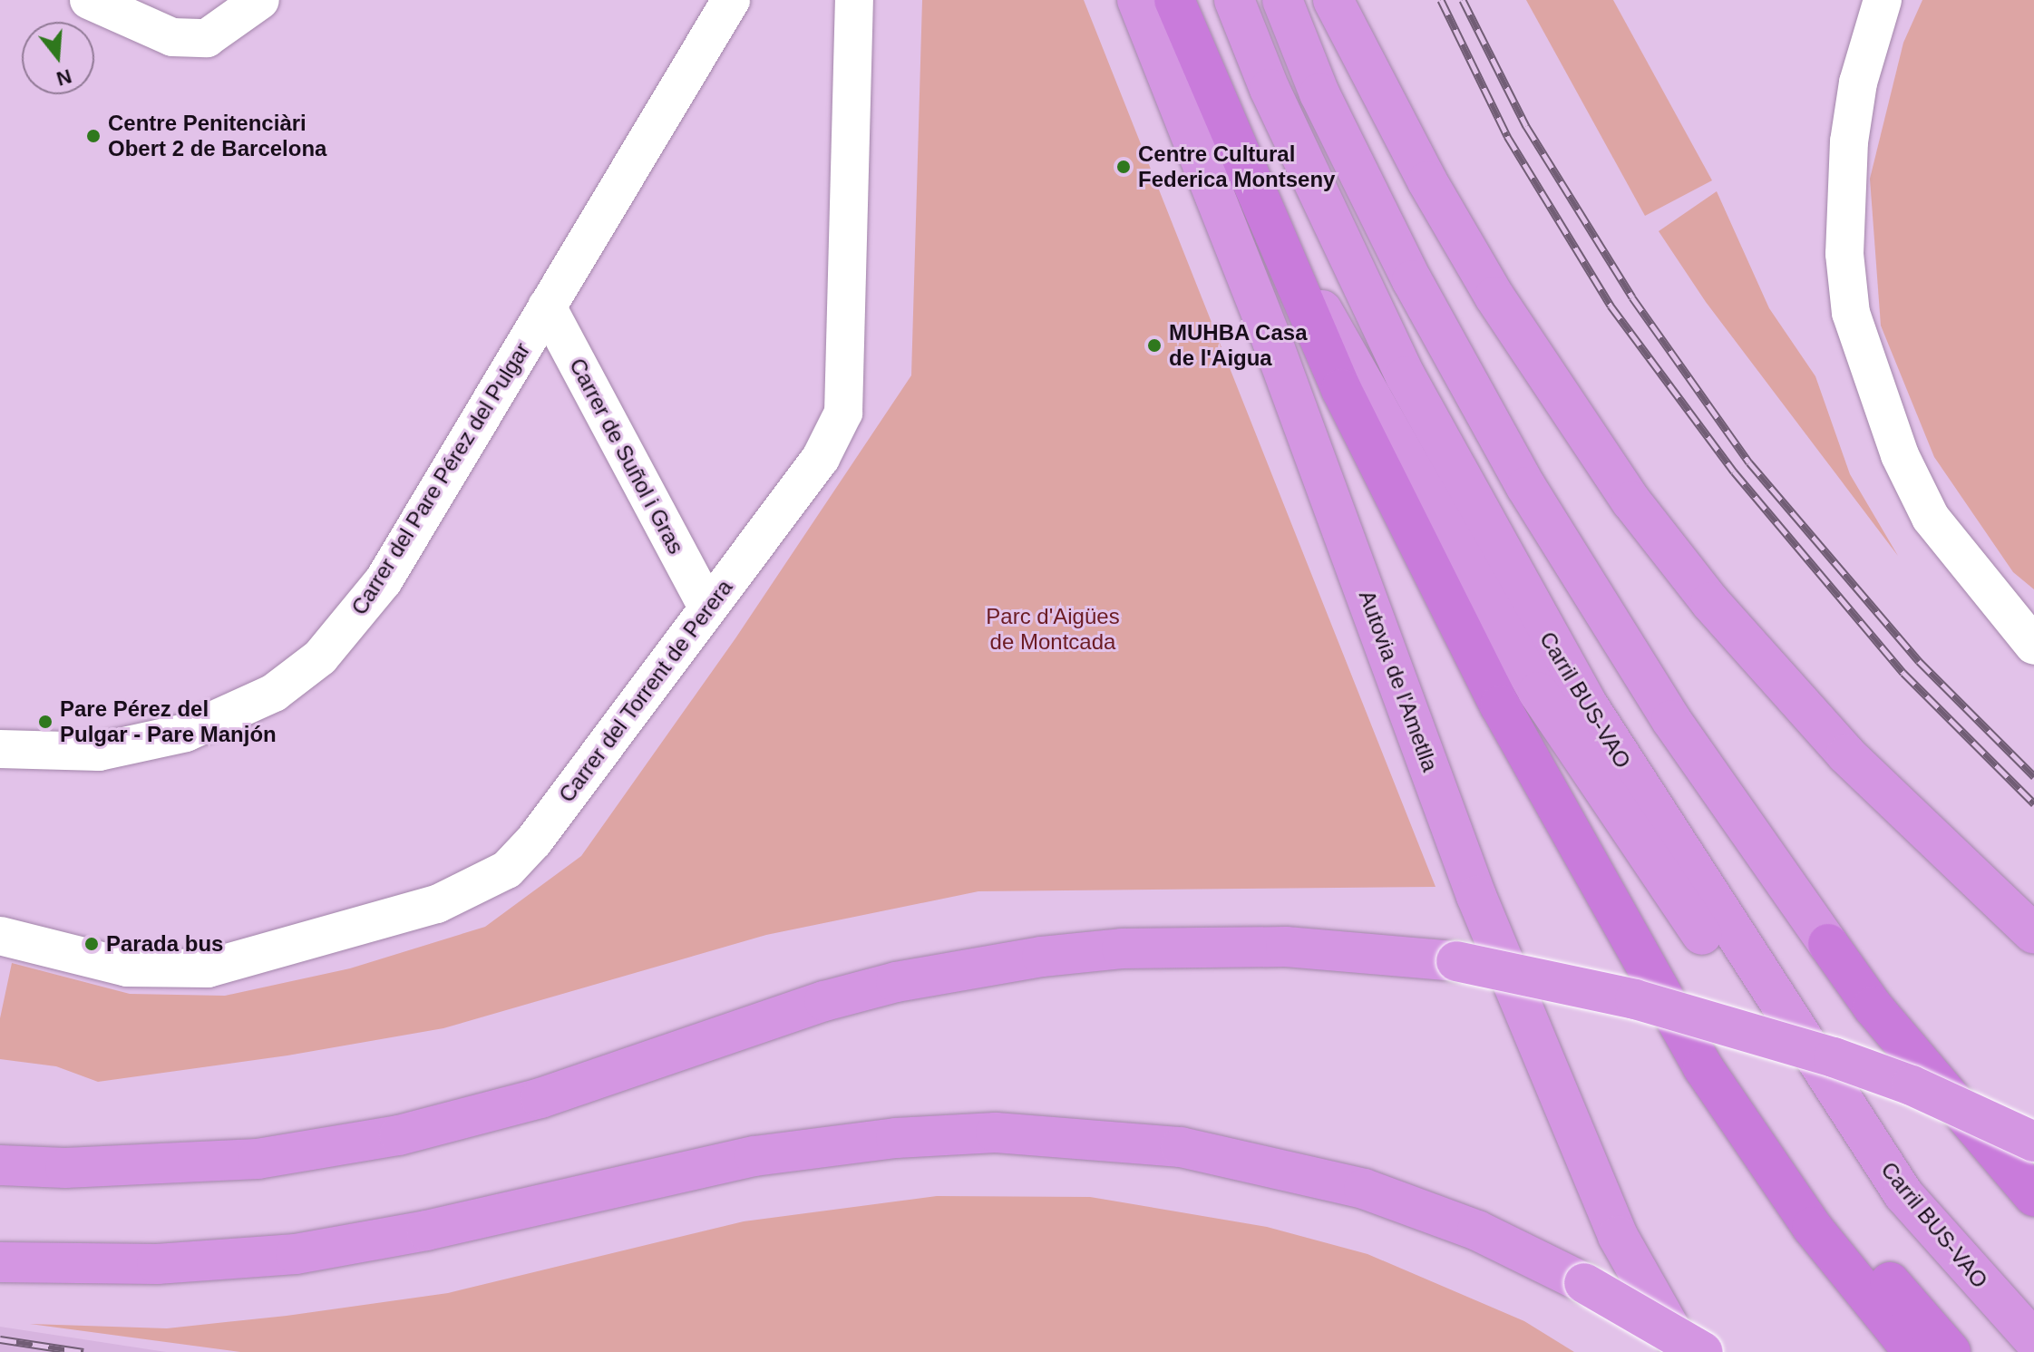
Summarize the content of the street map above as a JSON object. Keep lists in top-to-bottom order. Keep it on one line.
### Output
{"streets":{"highway":["Autovia de l'Ametlla","Carril BUS-VAO"],"street":["Carrer de Suñol i Gras","Carrer del Pare Pérez del Pulgar","Carrer del Torrent de Perera"]},"crossings":[["Carrer de Suñol i Gras","Carrer del Pare Pérez del Pulgar"],["Carrer de Suñol i Gras","Carrer del Torrent de Perera"]],"parks":["Parc d'Aigües de Montcada"],"places":["Centre Penitenciàri Obert 2 de Barcelona","Centre Cultural Federica Montseny","MUHBA Casa de l'Aigua","Pare Pérez del Pulgar - Pare Manjón","Parada bus"],"north":"bottom"}
